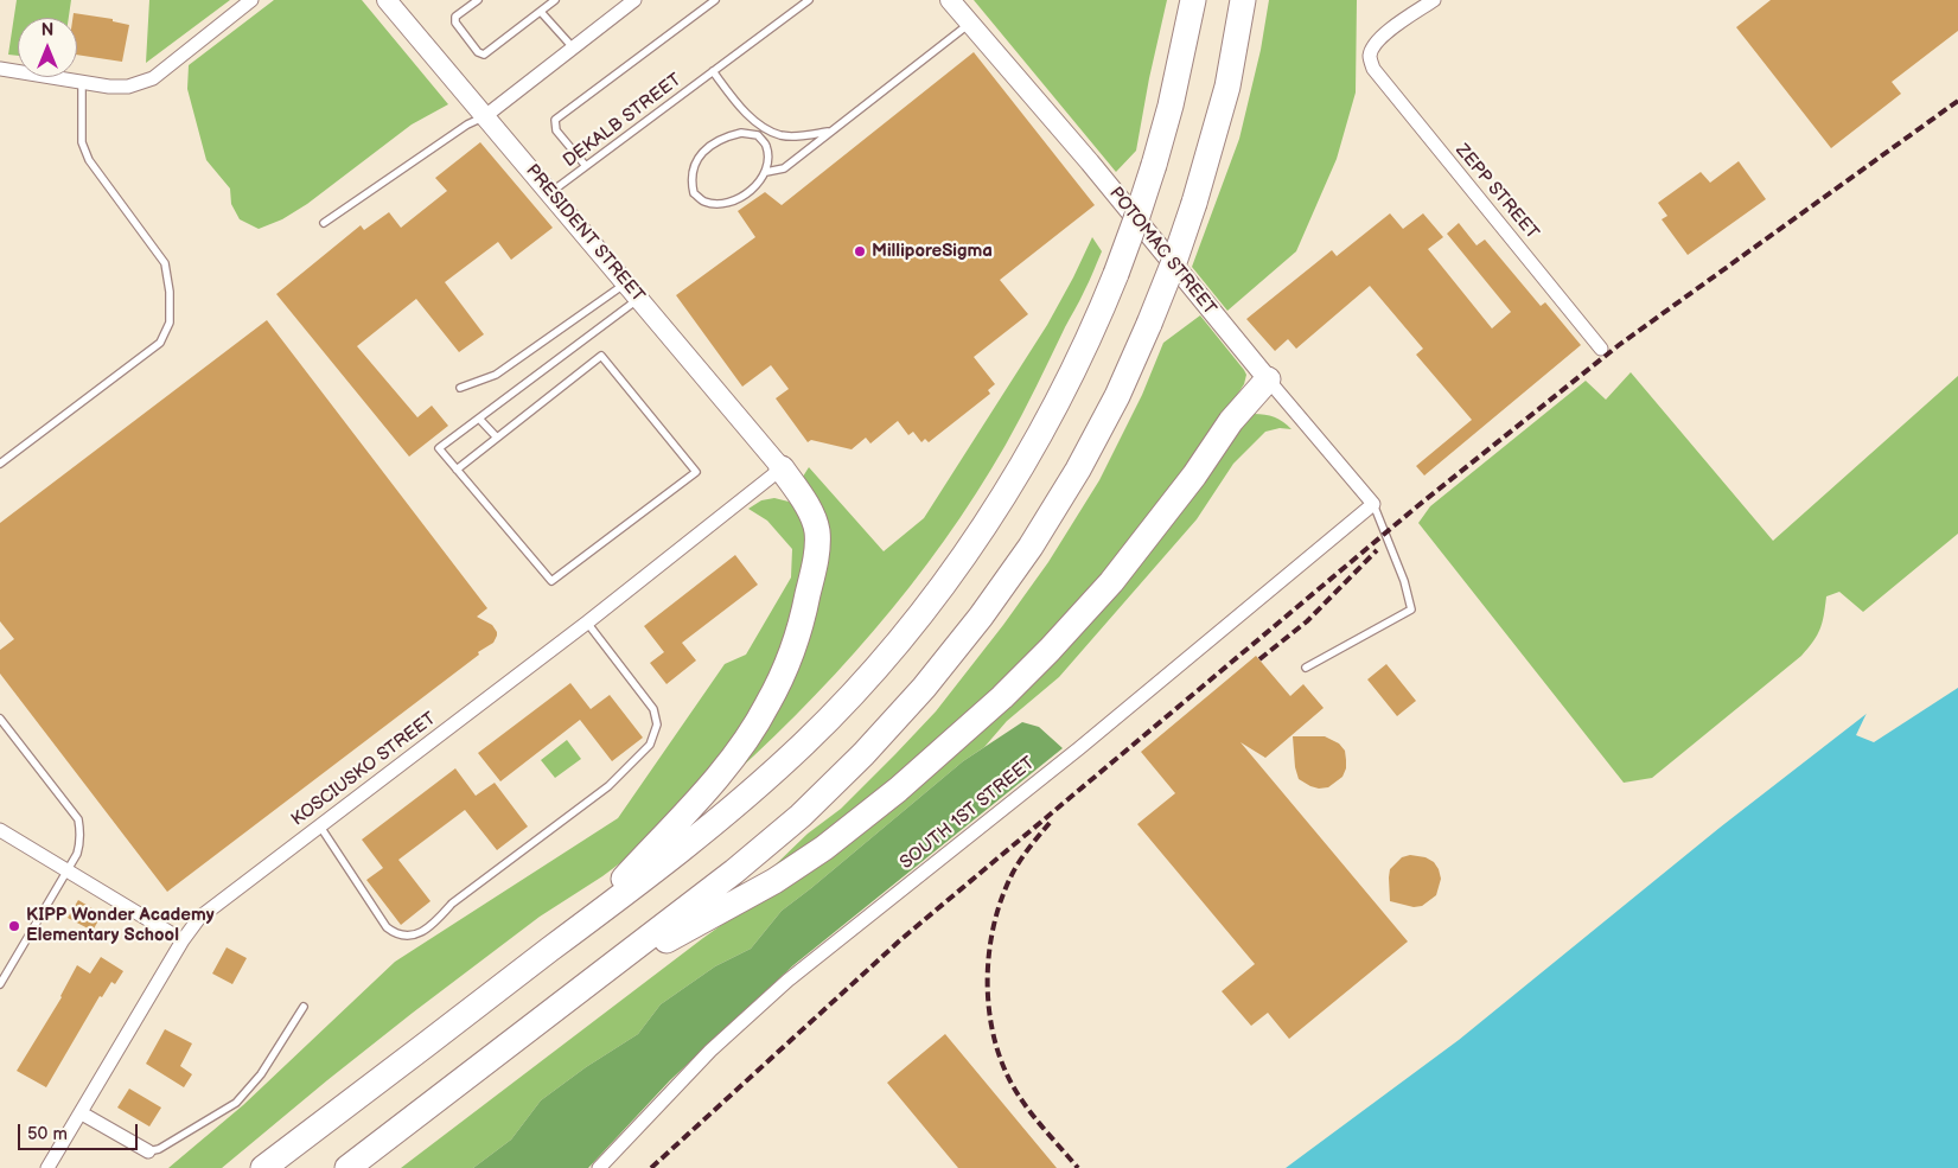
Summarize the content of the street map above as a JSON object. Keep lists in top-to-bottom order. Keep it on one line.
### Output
{"streets":{"street":["ZEPP STREET","PRESIDENT STREET","POTOMAC STREET","KOSCIUSKO STREET","SOUTH 1ST STREET"],"lane":["DEKALB STREET"]},"crossings":[["DEKALB STREET","PRESIDENT STREET"],["PRESIDENT STREET","KOSCIUSKO STREET"],["POTOMAC STREET","SOUTH 1ST STREET"]],"places":["MilliporeSigma","KIPP Wonder Academy Elementary School"],"scale_bar":"50 m","north":"top"}
